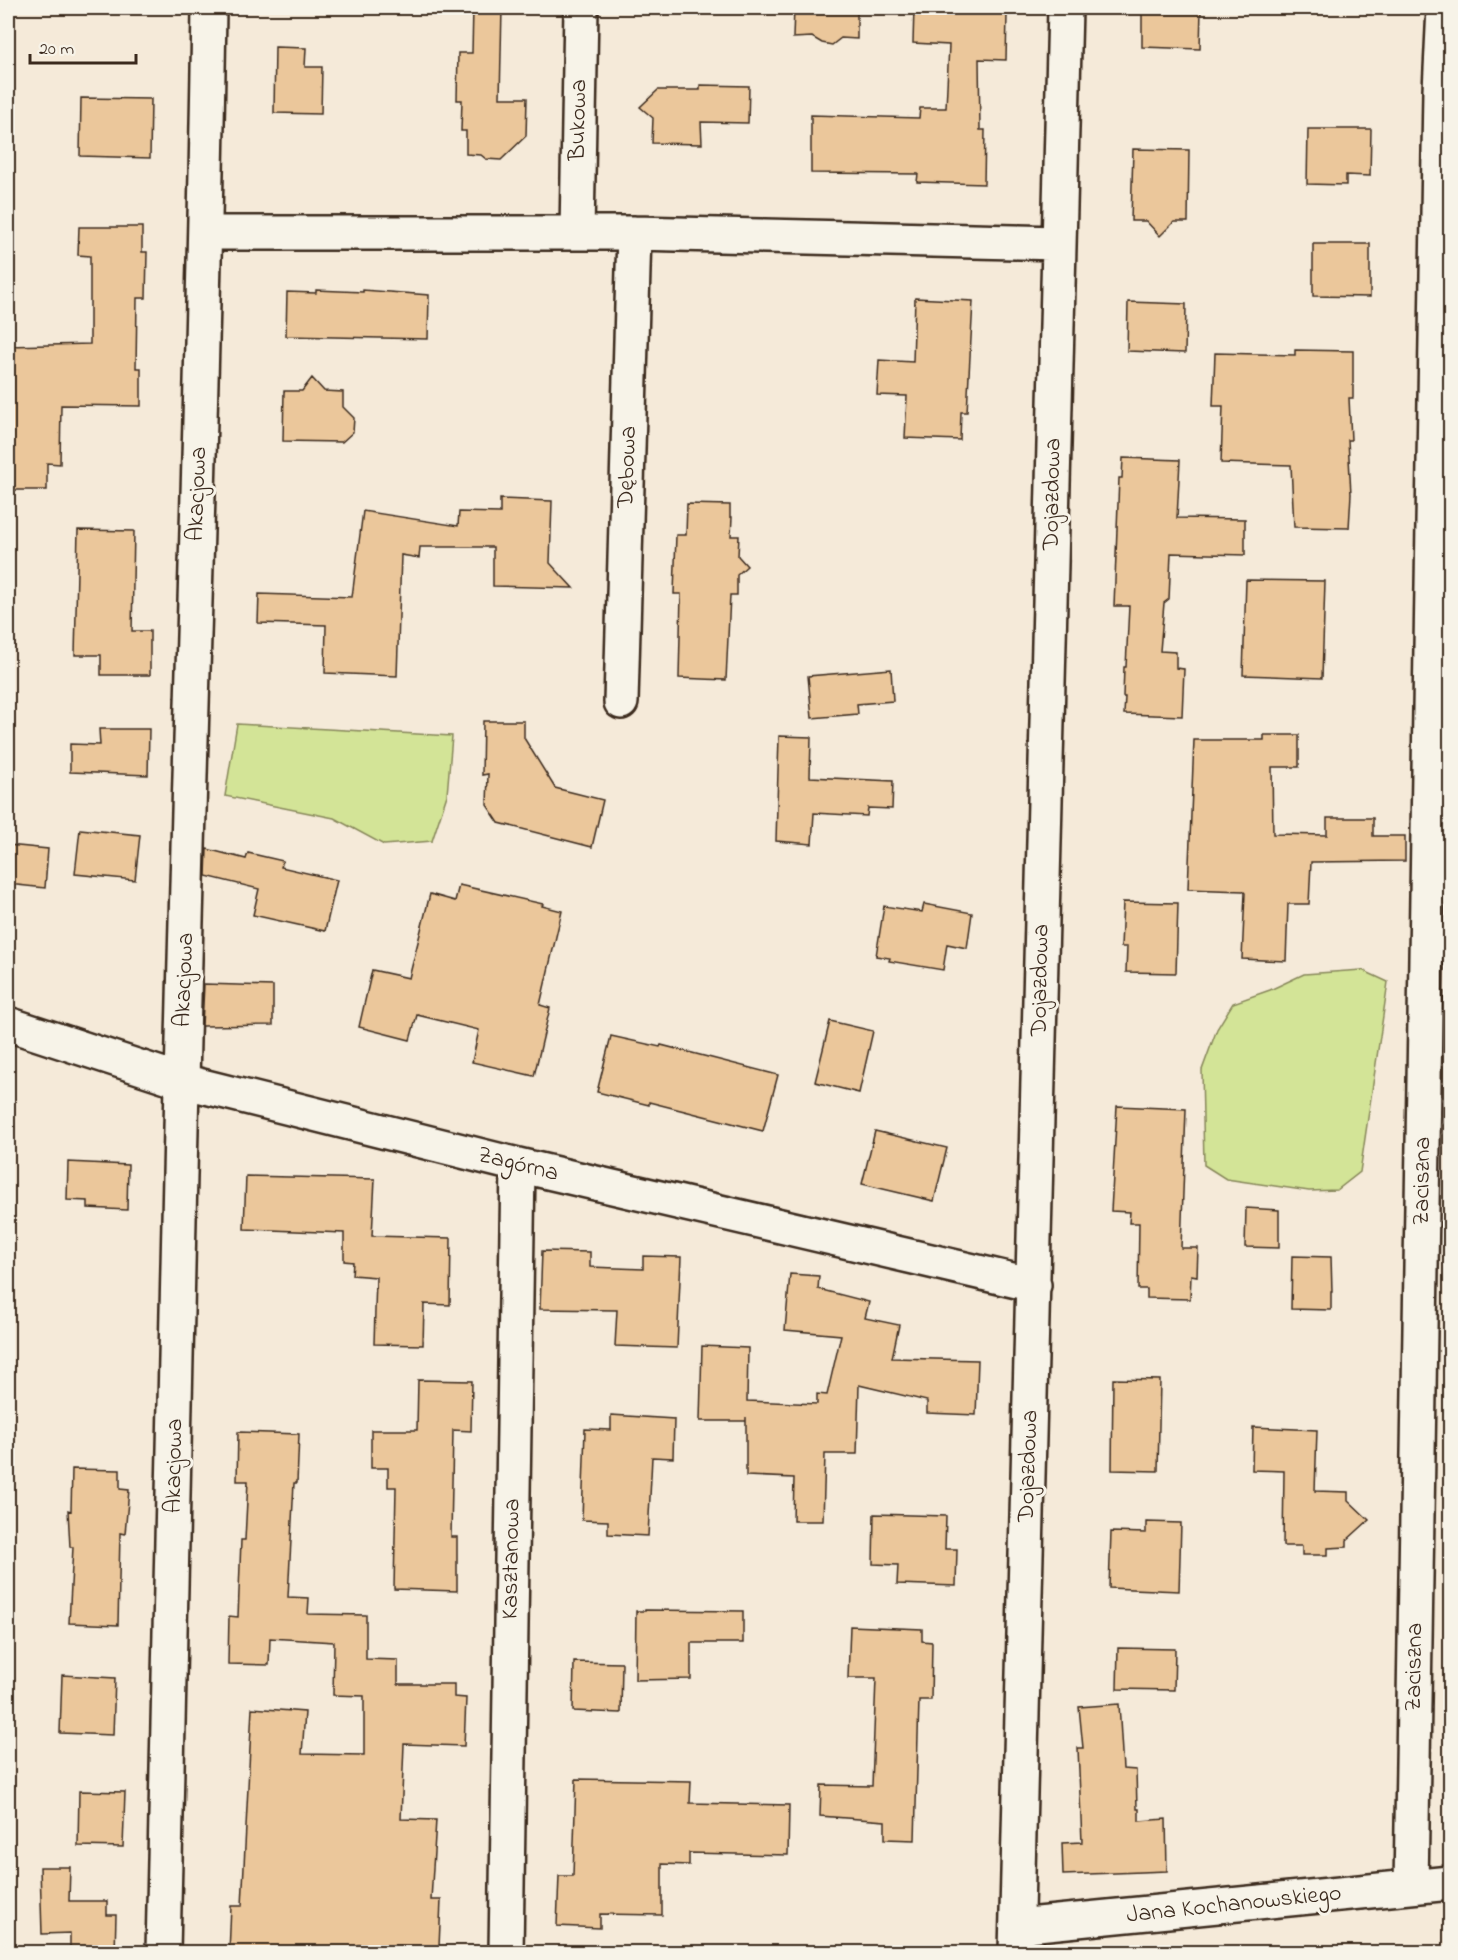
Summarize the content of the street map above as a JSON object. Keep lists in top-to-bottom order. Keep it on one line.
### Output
{"streets":{"street":["Bukowa","Dębowa","Akacjowa","Dojazdowa","Zagórna","Zaciszna","Kasztanowa","Jana Kochanowskiego"]},"crossings":[["Akacjowa","Zagórna"],["Dojazdowa","Zagórna"],["Dojazdowa","Jana Kochanowskiego"],["Zagórna","Kasztanowa"],["Zaciszna","Jana Kochanowskiego"]],"scale_bar":"20 m"}
